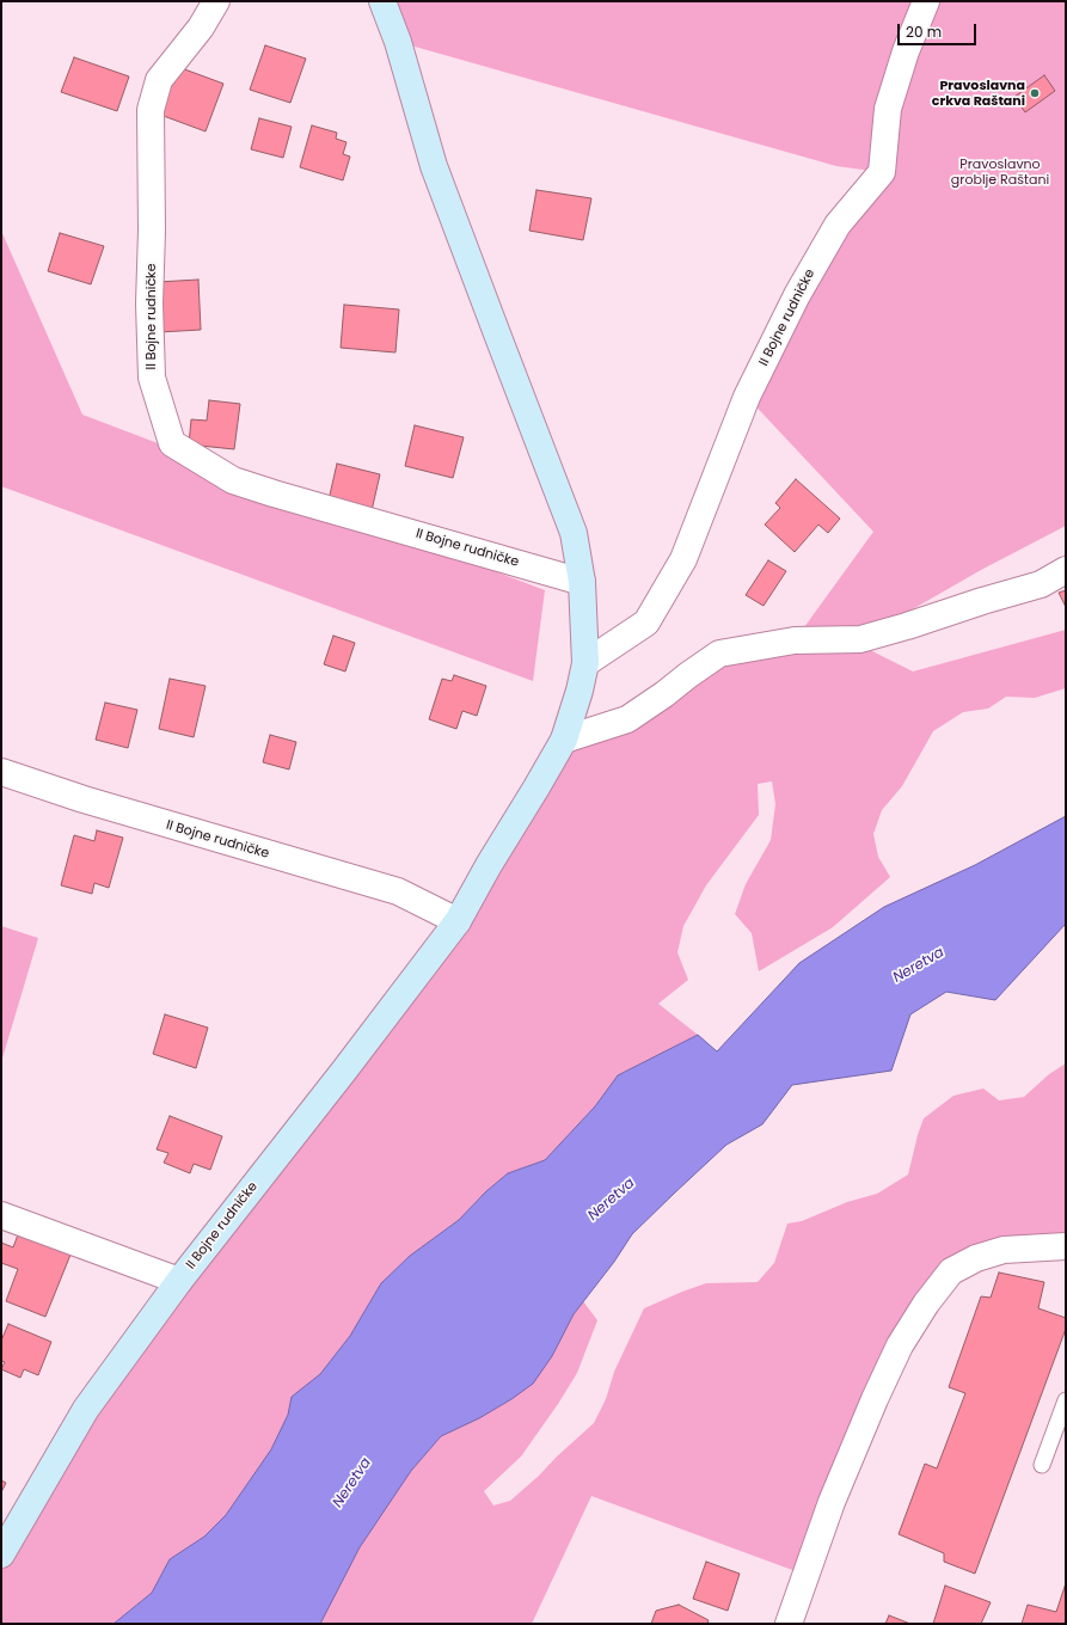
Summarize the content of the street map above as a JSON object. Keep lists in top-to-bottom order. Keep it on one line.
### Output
{"streets":{"street":["II Bojne rudničke"]},"water":["Neretva"],"parks":["Pravoslavno groblje Raštani"],"places":["Pravoslavna crkva Raštani"],"scale_bar":"20 m"}
